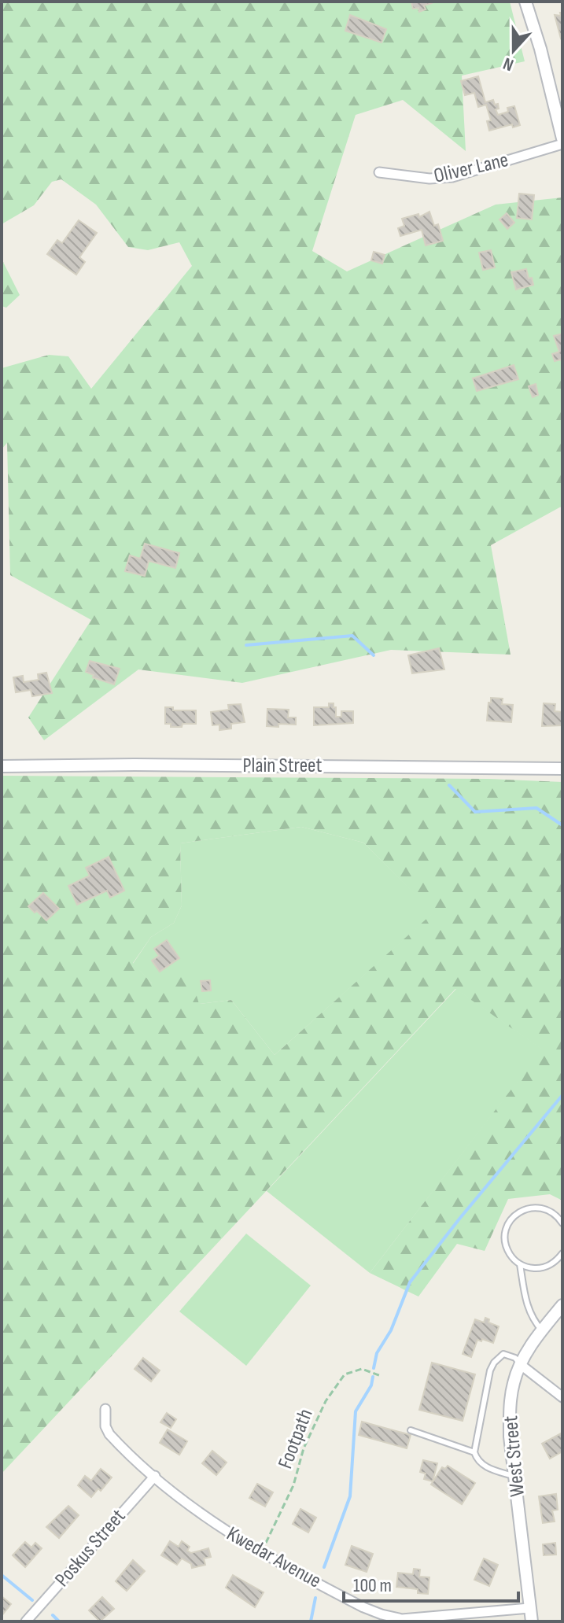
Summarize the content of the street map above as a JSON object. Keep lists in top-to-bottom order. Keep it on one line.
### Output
{"streets":{"street":["Oliver Lane","Plain Street","West Street","Poskus Street","Kwedar Avenue"],"path":["Footpath"]},"crossings":[["Footpath","Kwedar Avenue"],["West Street","Kwedar Avenue"],["Poskus Street","Kwedar Avenue"]],"scale_bar":"100 m","north":"bottom"}
